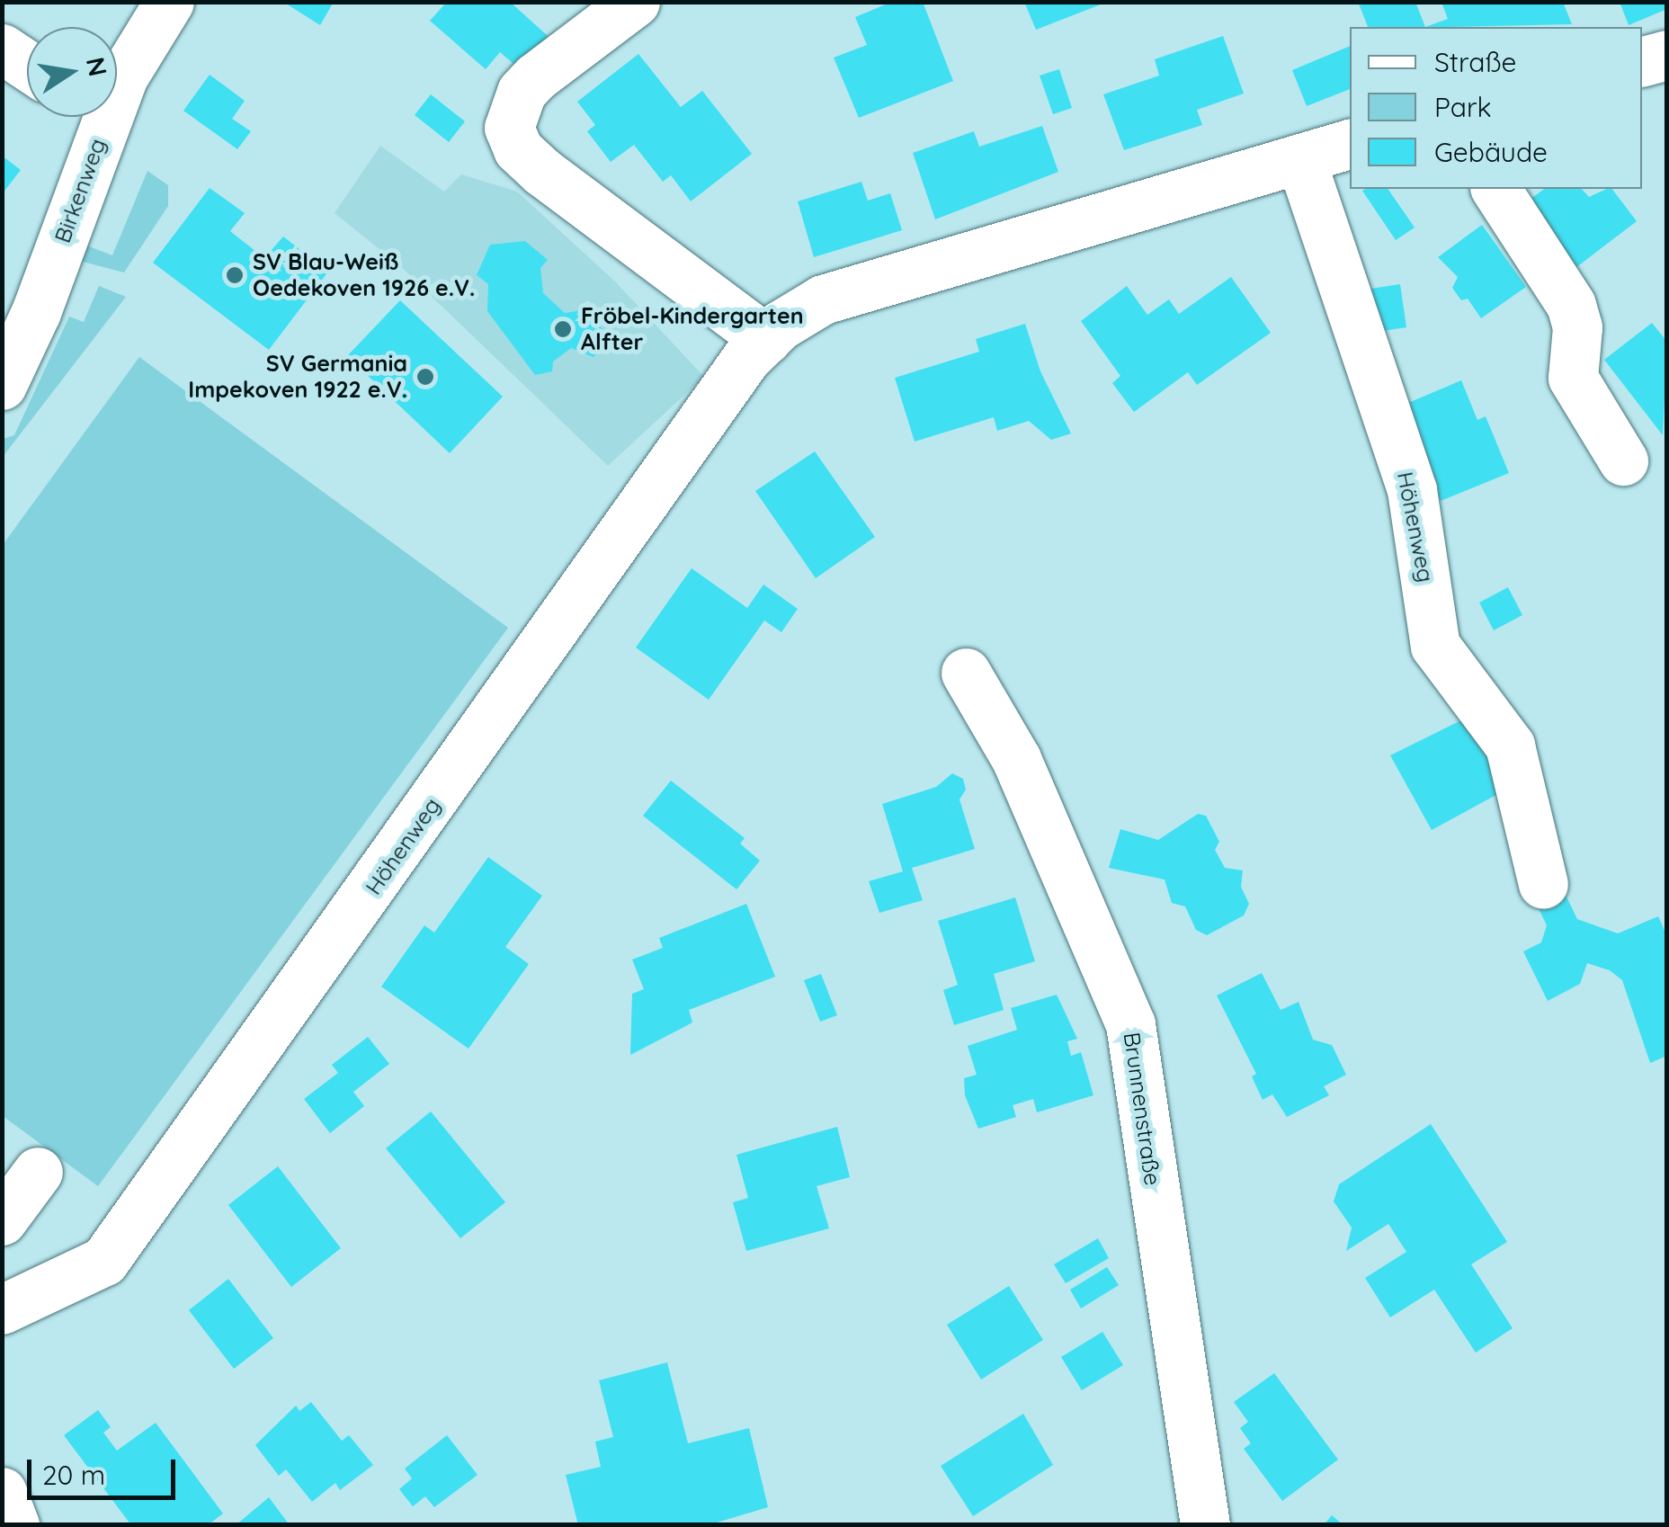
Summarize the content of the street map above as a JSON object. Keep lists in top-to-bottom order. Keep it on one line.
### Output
{"streets":{"street":["Birkenweg","Höhenweg","Brunnenstraße"]},"places":["SV Blau-Weiß Oedekoven 1926 e.V.","Fröbel-Kindergarten Alfter","SV Germania Impekoven 1922 e.V."],"legend":["Straße","Park","Gebäude"],"scale_bar":"20 m","north":"right"}
